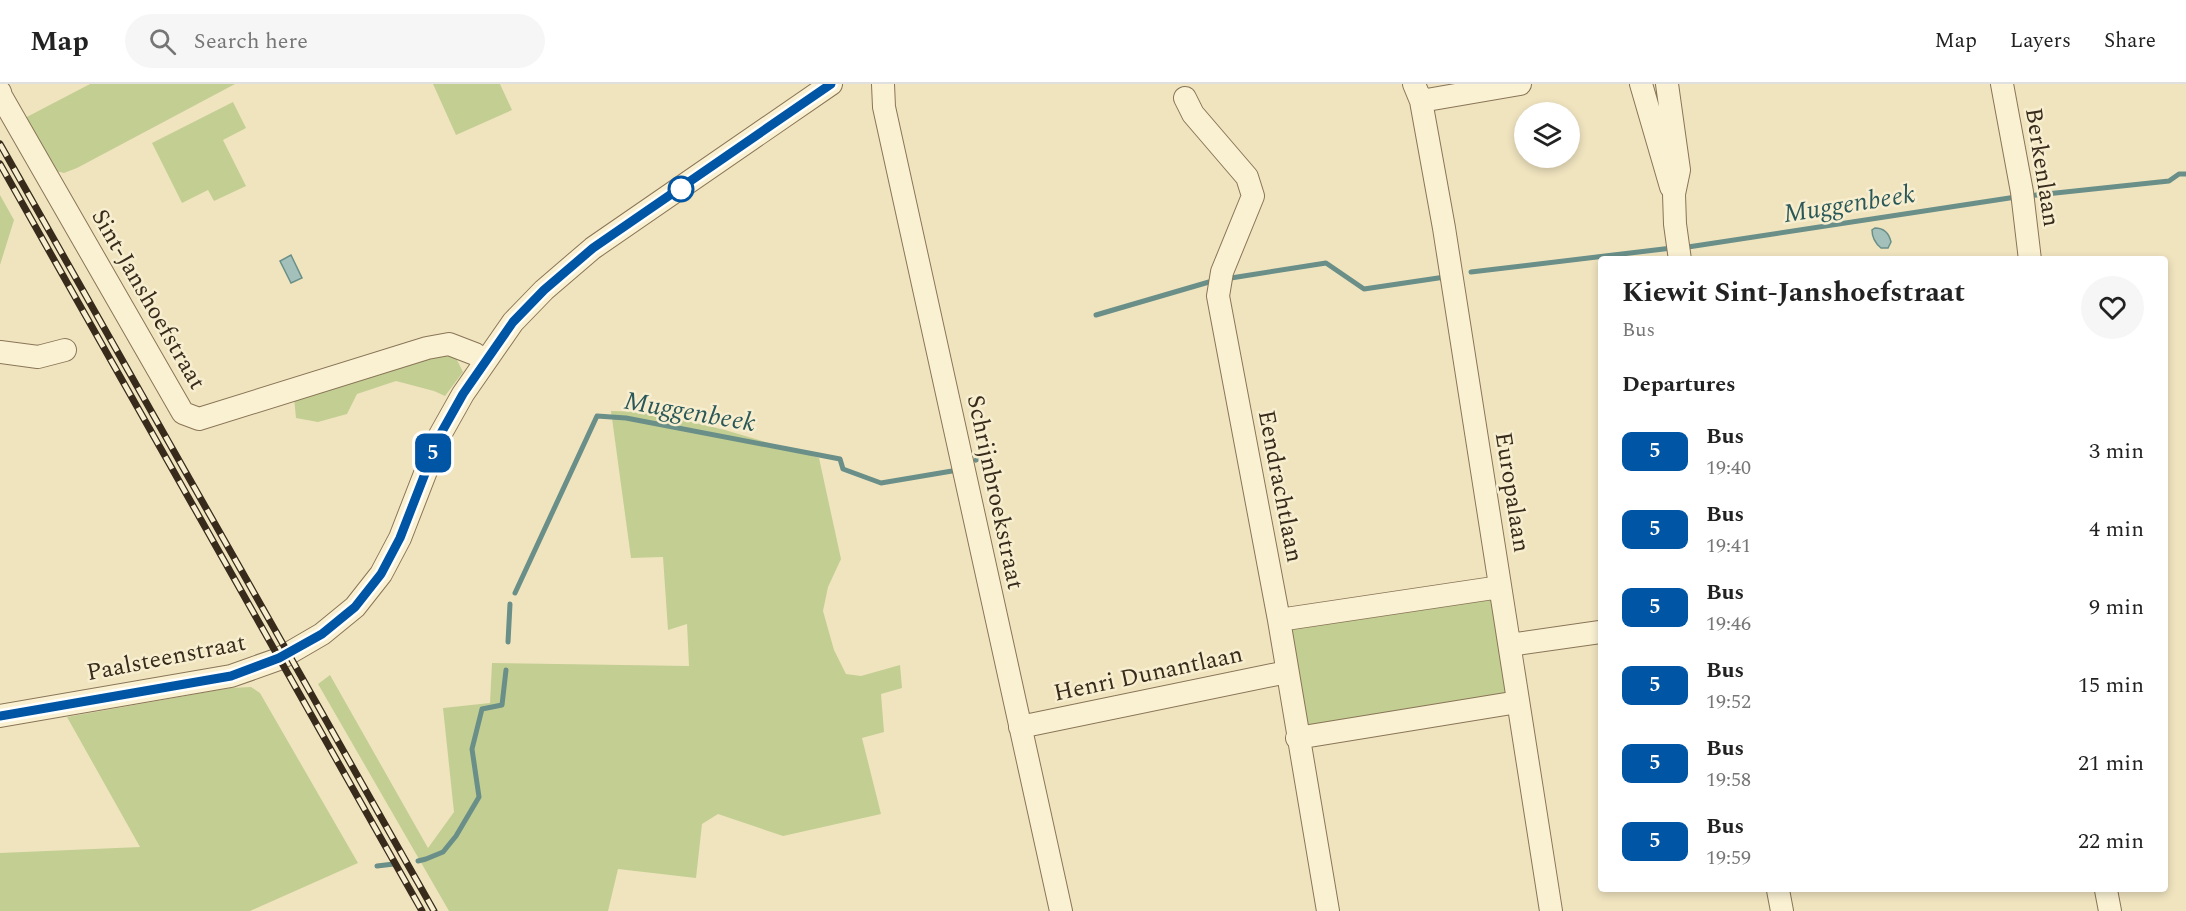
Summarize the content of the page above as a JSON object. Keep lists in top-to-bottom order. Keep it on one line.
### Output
{"streets":{"street":["Berkenlaan","Sint-Janshoefstraat","Eendrachtlaan","Schrijnbroekstraat","Europalaan","Paalsteenstraat","Henri Dunantlaan"]},"crossings":[["Sint-Janshoefstraat","Paalsteenstraat"],["Eendrachtlaan","Henri Dunantlaan"],["Schrijnbroekstraat","Henri Dunantlaan"]],"water":["Muggenbeek"],"lines":["bus line 5"],"page":{"header":"Map","search":"Search here","nav":["Map","Layers","Share"],"on_map":"5","heading":[["Kiewit Sint-Janshoefstraat","Bus"],"Departures"],"list":[{"mark":"5","name":"Bus","note":"19:40","value":"3 min"},{"mark":"5","name":"Bus","note":"19:41","value":"4 min"},{"mark":"5","name":"Bus","note":"19:46","value":"9 min"},{"mark":"5","name":"Bus","note":"19:52","value":"15 min"},{"mark":"5","name":"Bus","note":"19:58","value":"21 min"},{"mark":"5","name":"Bus","note":"19:59","value":"22 min"}]}}
